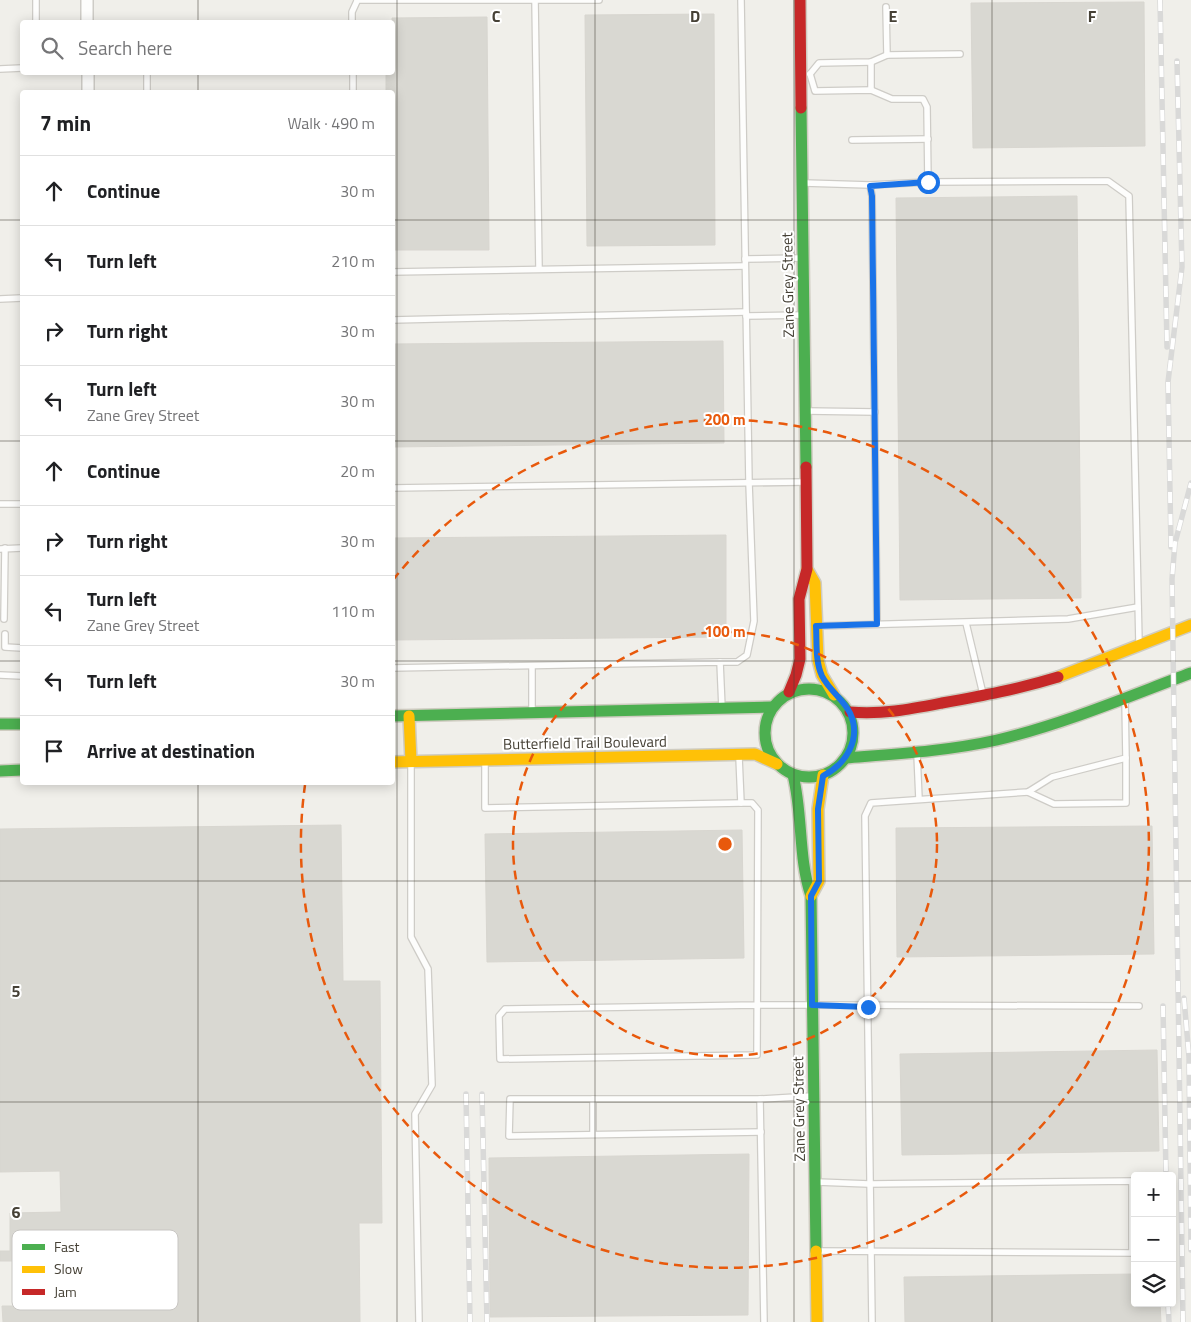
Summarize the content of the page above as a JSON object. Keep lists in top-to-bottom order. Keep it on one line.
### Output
{"streets":{"street":["Zane Grey Street","Butterfield Trail Boulevard"]},"crossings":[["Zane Grey Street","Butterfield Trail Boulevard"]],"legend":["Fast","Slow","Jam"],"page":{"search":"Search here","heading":["7 min","Walk · 490 m"],"list":[["Continue","30 m"],["Turn left","210 m"],["Turn right","30 m"],["Turn left","Zane Grey Street","30 m"],["Continue","20 m"],["Turn right","30 m"],["Turn left","Zane Grey Street","110 m"],["Turn left","30 m"],"Arrive at destination"],"map_buttons":["+","−"]},"grid":{"columns":["C","D","E","F"],"rows":["5","6"]},"rings":["200 m","100 m"]}
